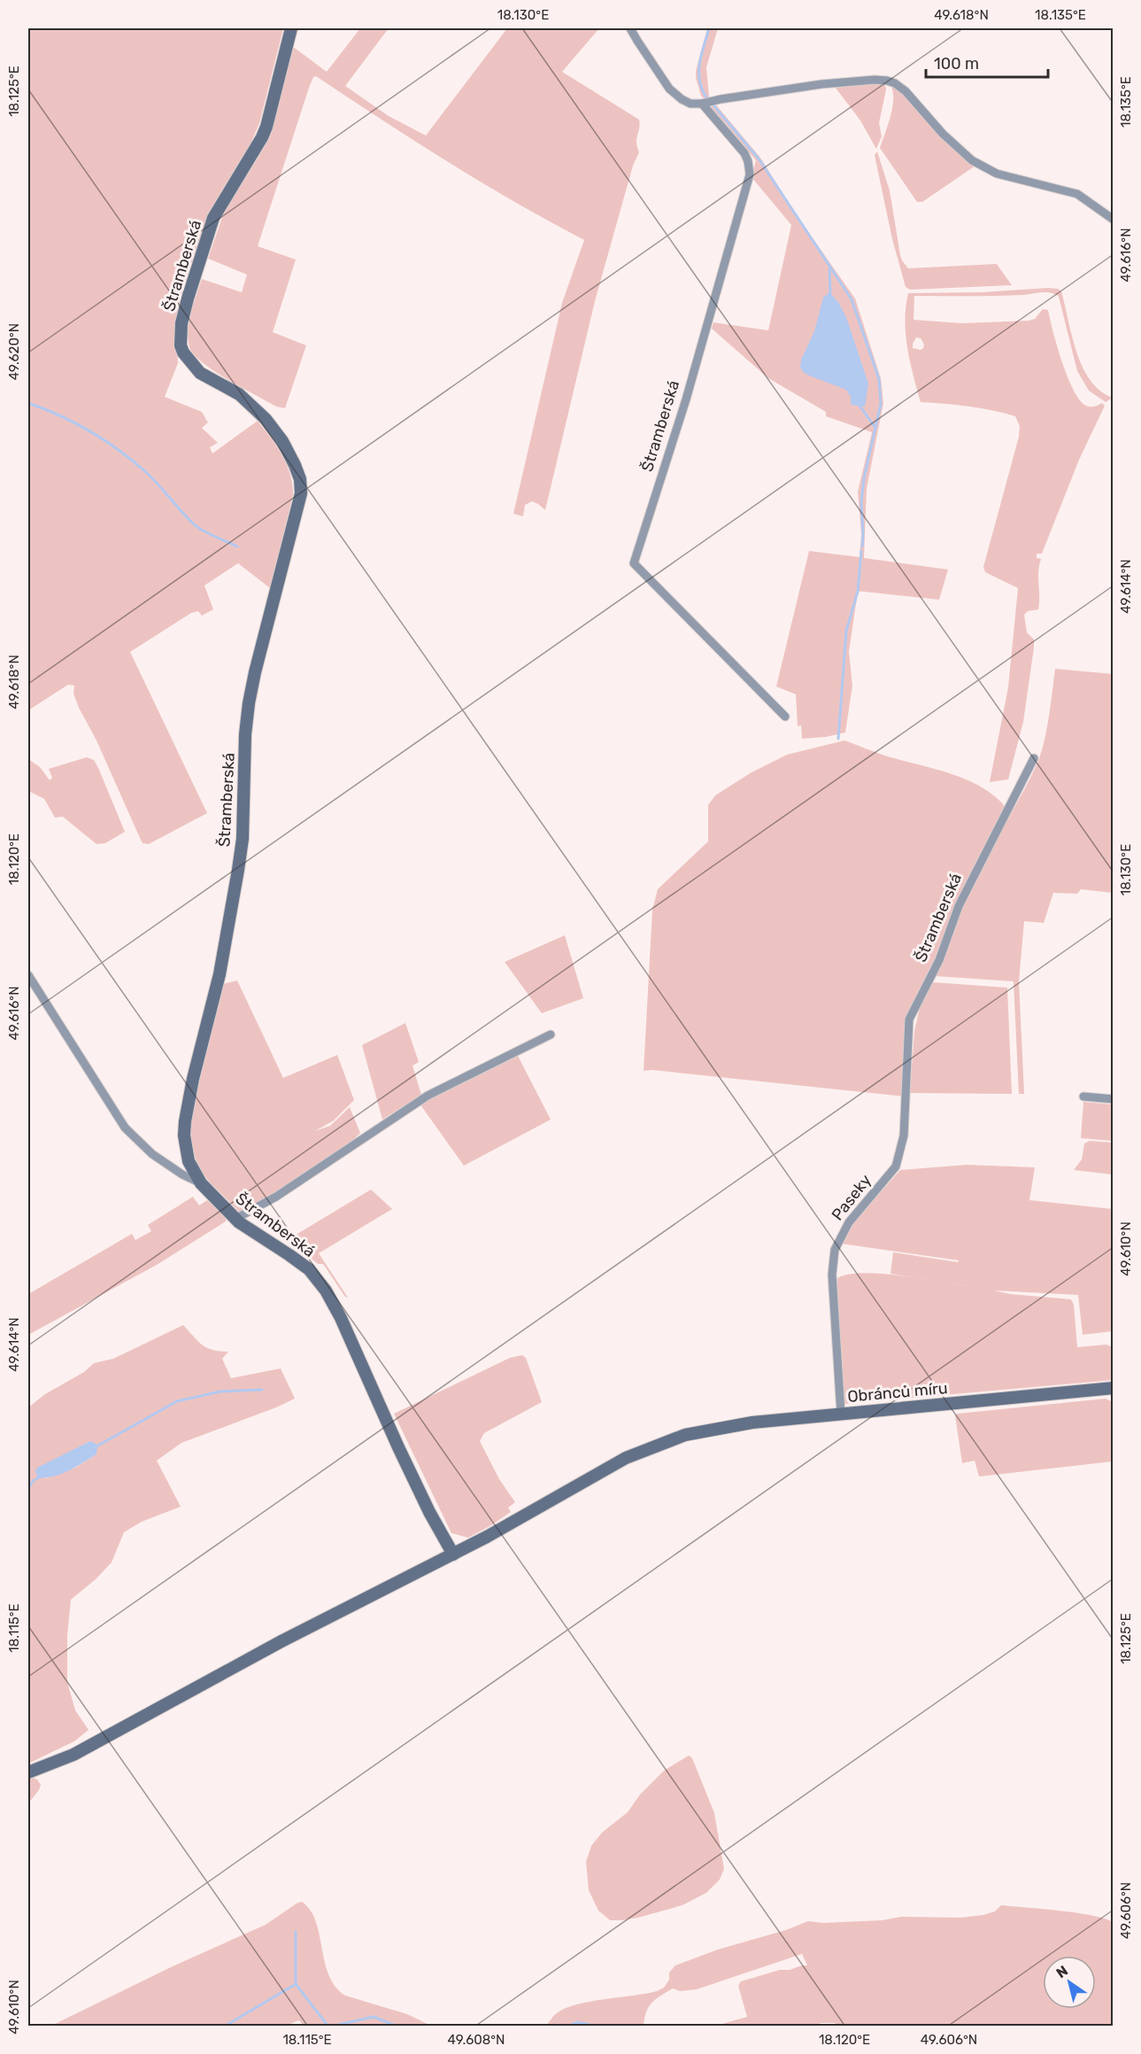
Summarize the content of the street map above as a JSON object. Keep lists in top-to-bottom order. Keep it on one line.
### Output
{"streets":{"street":["Štramberská","Paseky","Obránců míru"]},"crossings":[["Štramberská","Paseky"],["Štramberská","Obránců míru"],["Paseky","Obránců míru"]],"scale_bar":"100 m","north":"top left","coordinates":["18.130°E","49.618°N","18.135°E","18.125°E","49.616°N","49.620°N","49.614°N","18.120°E","49.610°N","18.115°E","49.606°N","49.608°N"]}
